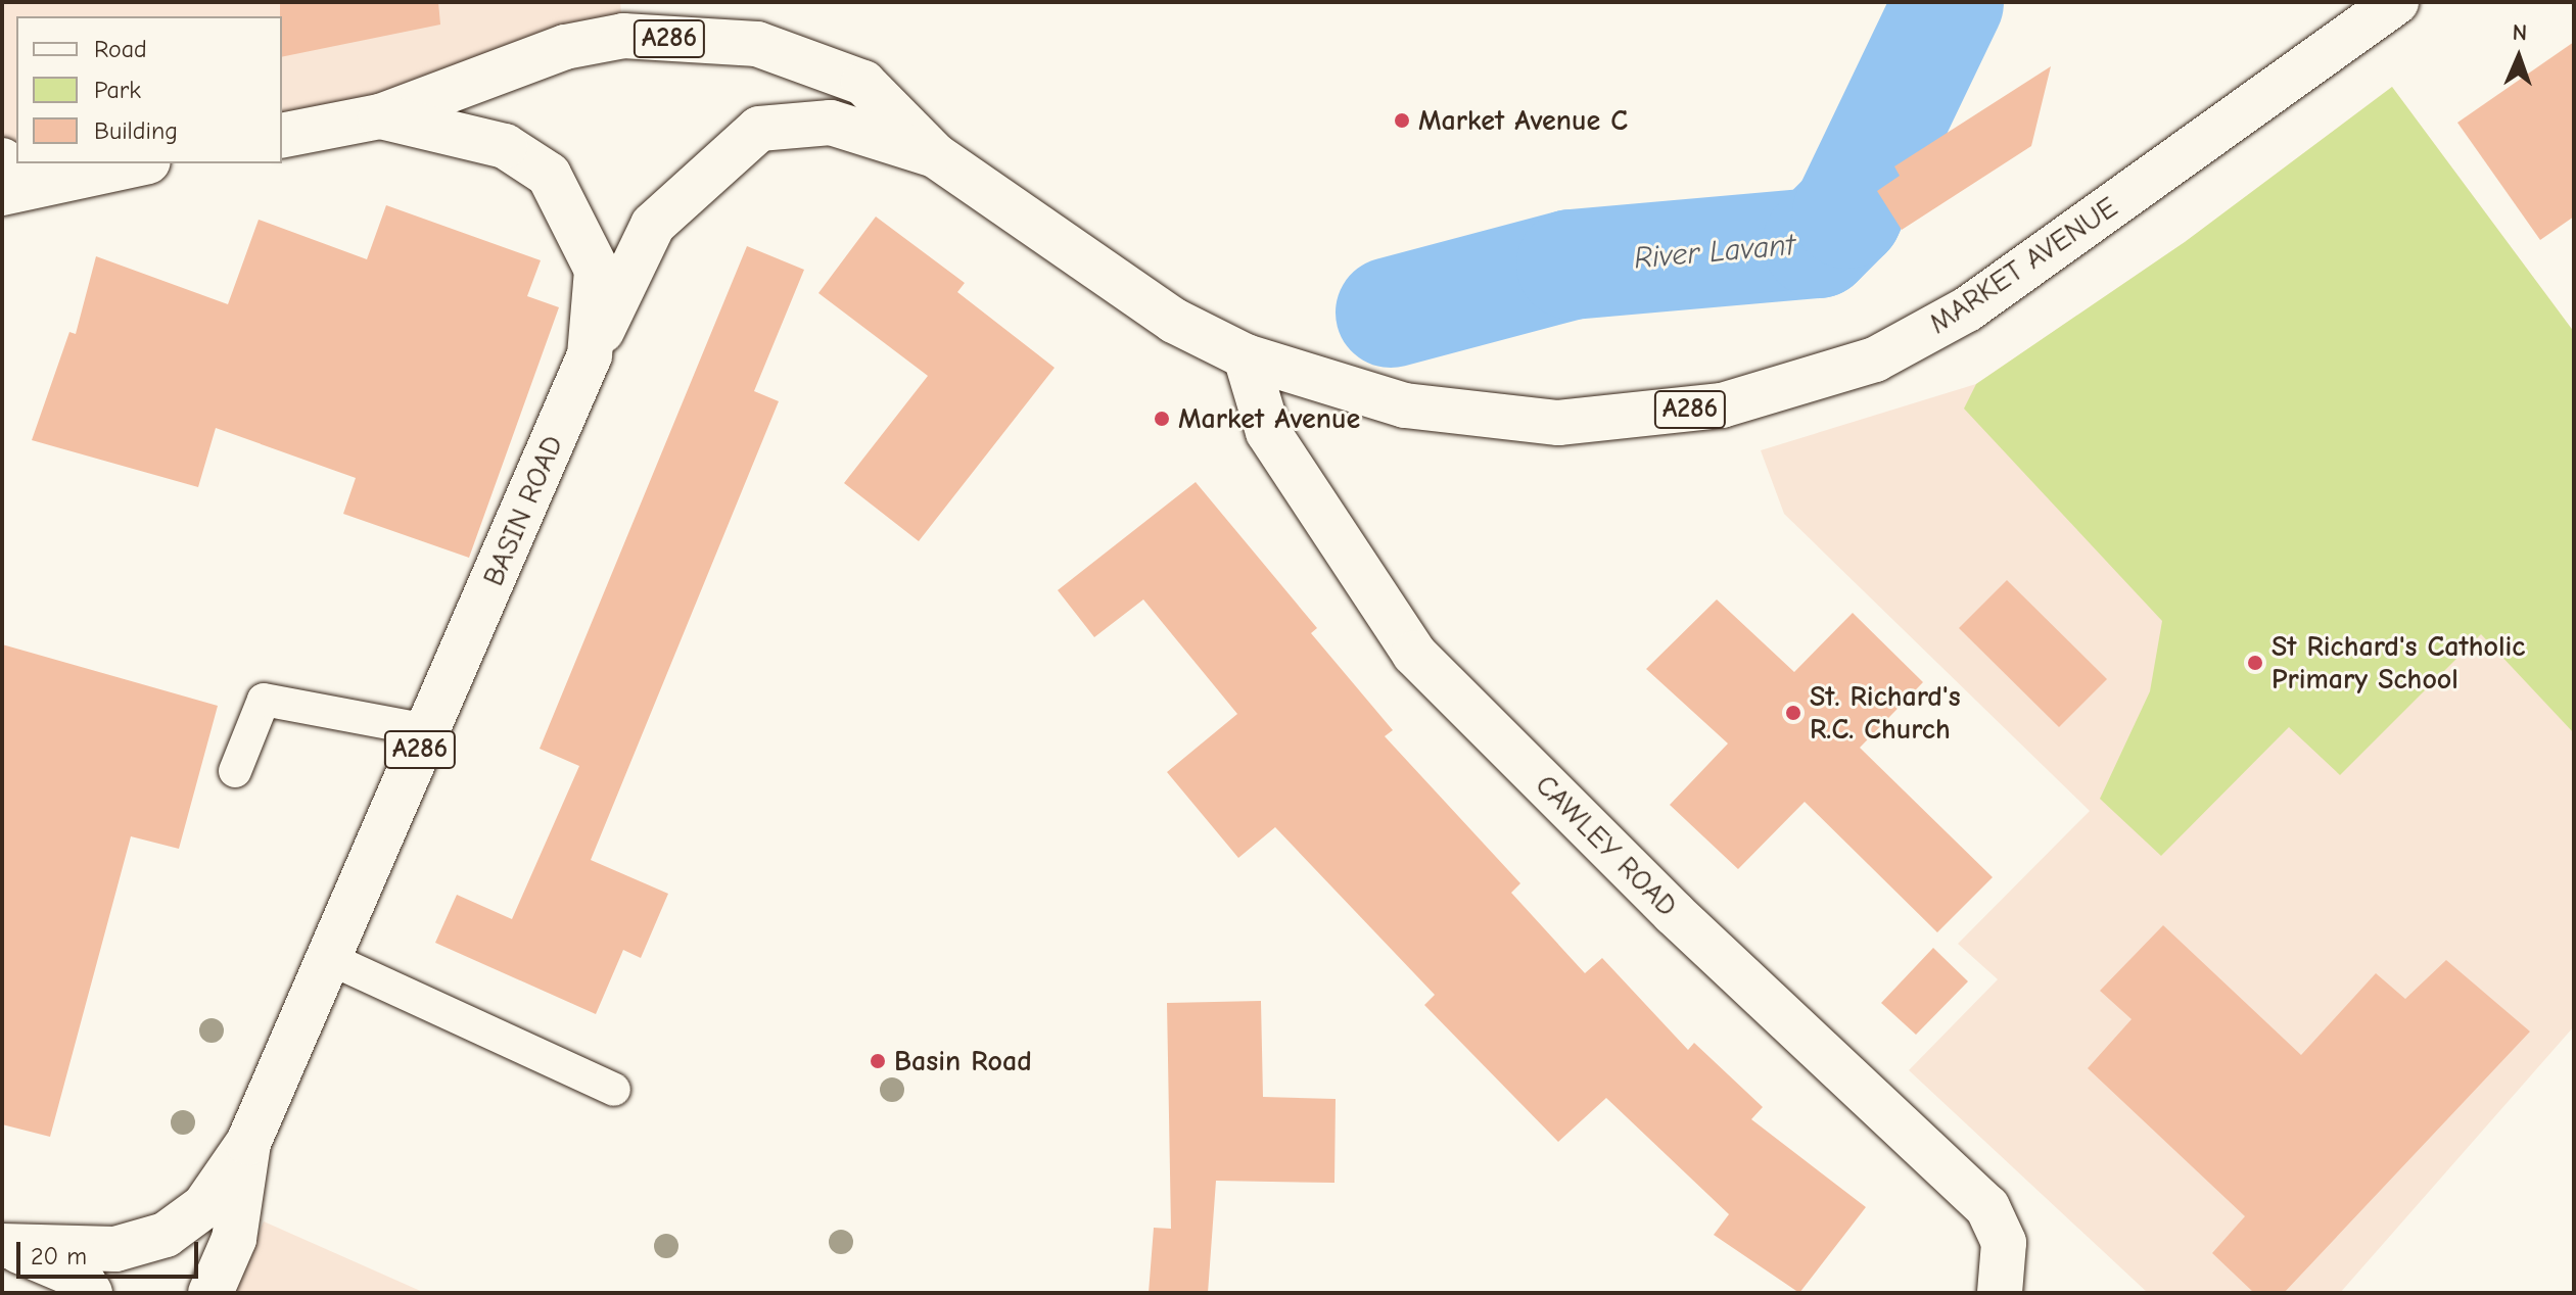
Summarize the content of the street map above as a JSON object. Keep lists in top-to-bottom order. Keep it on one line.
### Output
{"streets":{"main road":["A286","MARKET AVENUE","BASIN ROAD","CAWLEY ROAD"]},"crossings":[["A286","MARKET AVENUE"],["A286","BASIN ROAD"],["MARKET AVENUE","CAWLEY ROAD"]],"water":["River Lavant"],"places":["Market Avenue C","Market Avenue","St Richard's Catholic Primary School","St. Richard's R.C. Church","Basin Road"],"legend":["Road","Park","Building"],"scale_bar":"20 m","north":"top"}
